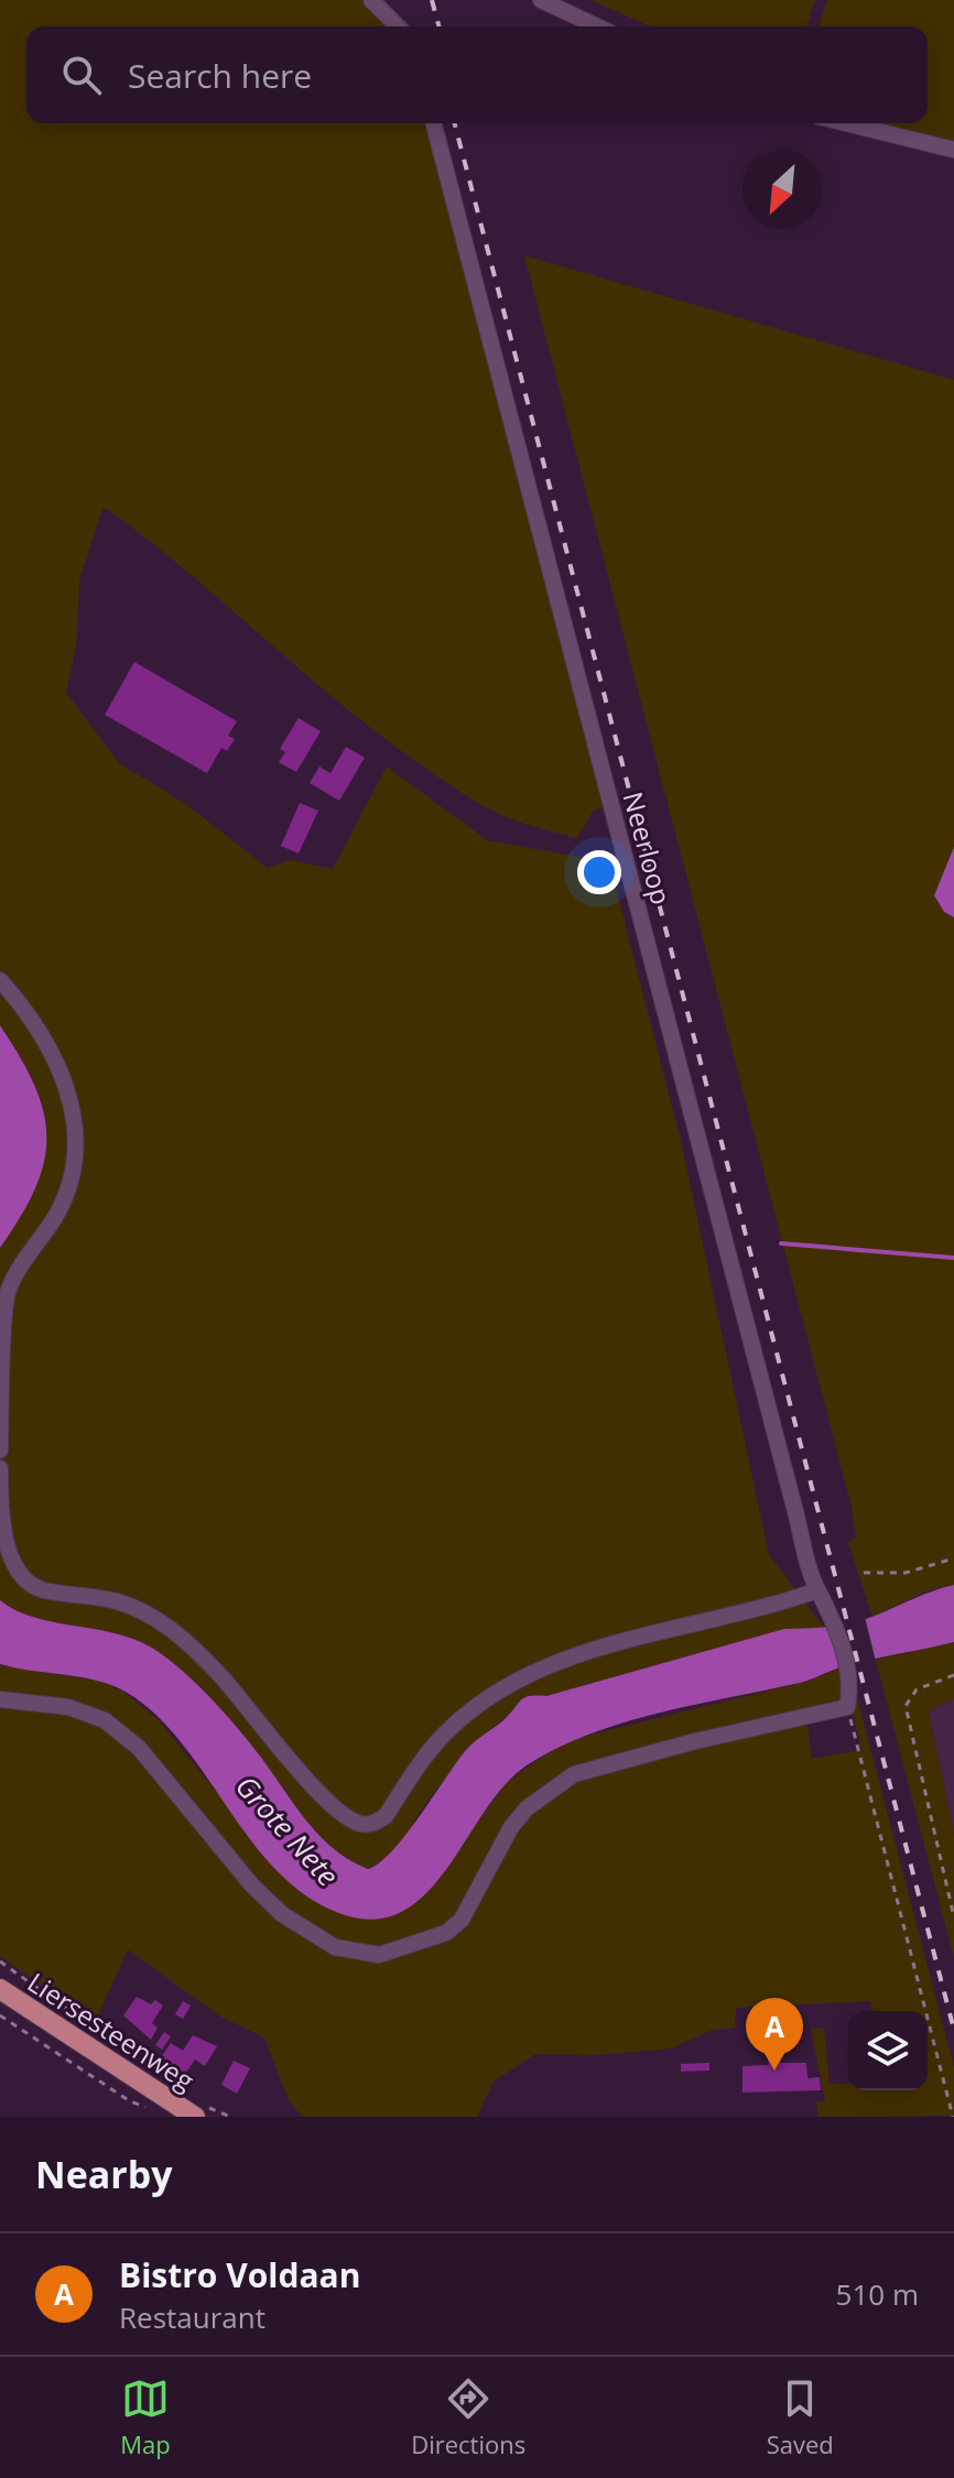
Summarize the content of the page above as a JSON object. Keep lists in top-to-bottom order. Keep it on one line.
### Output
{"streets":{"main road":["Liersesteenweg"],"street":["Neerloop"]},"water":["Grote Nete"],"north":"bottom left","page":{"search":"Search here","pins":"A","heading":"Nearby","list":[{"mark":"A","name":"Bistro Voldaan","note":"Restaurant","value":"510 m"}],"nav":["Map","Directions","Saved"]}}
